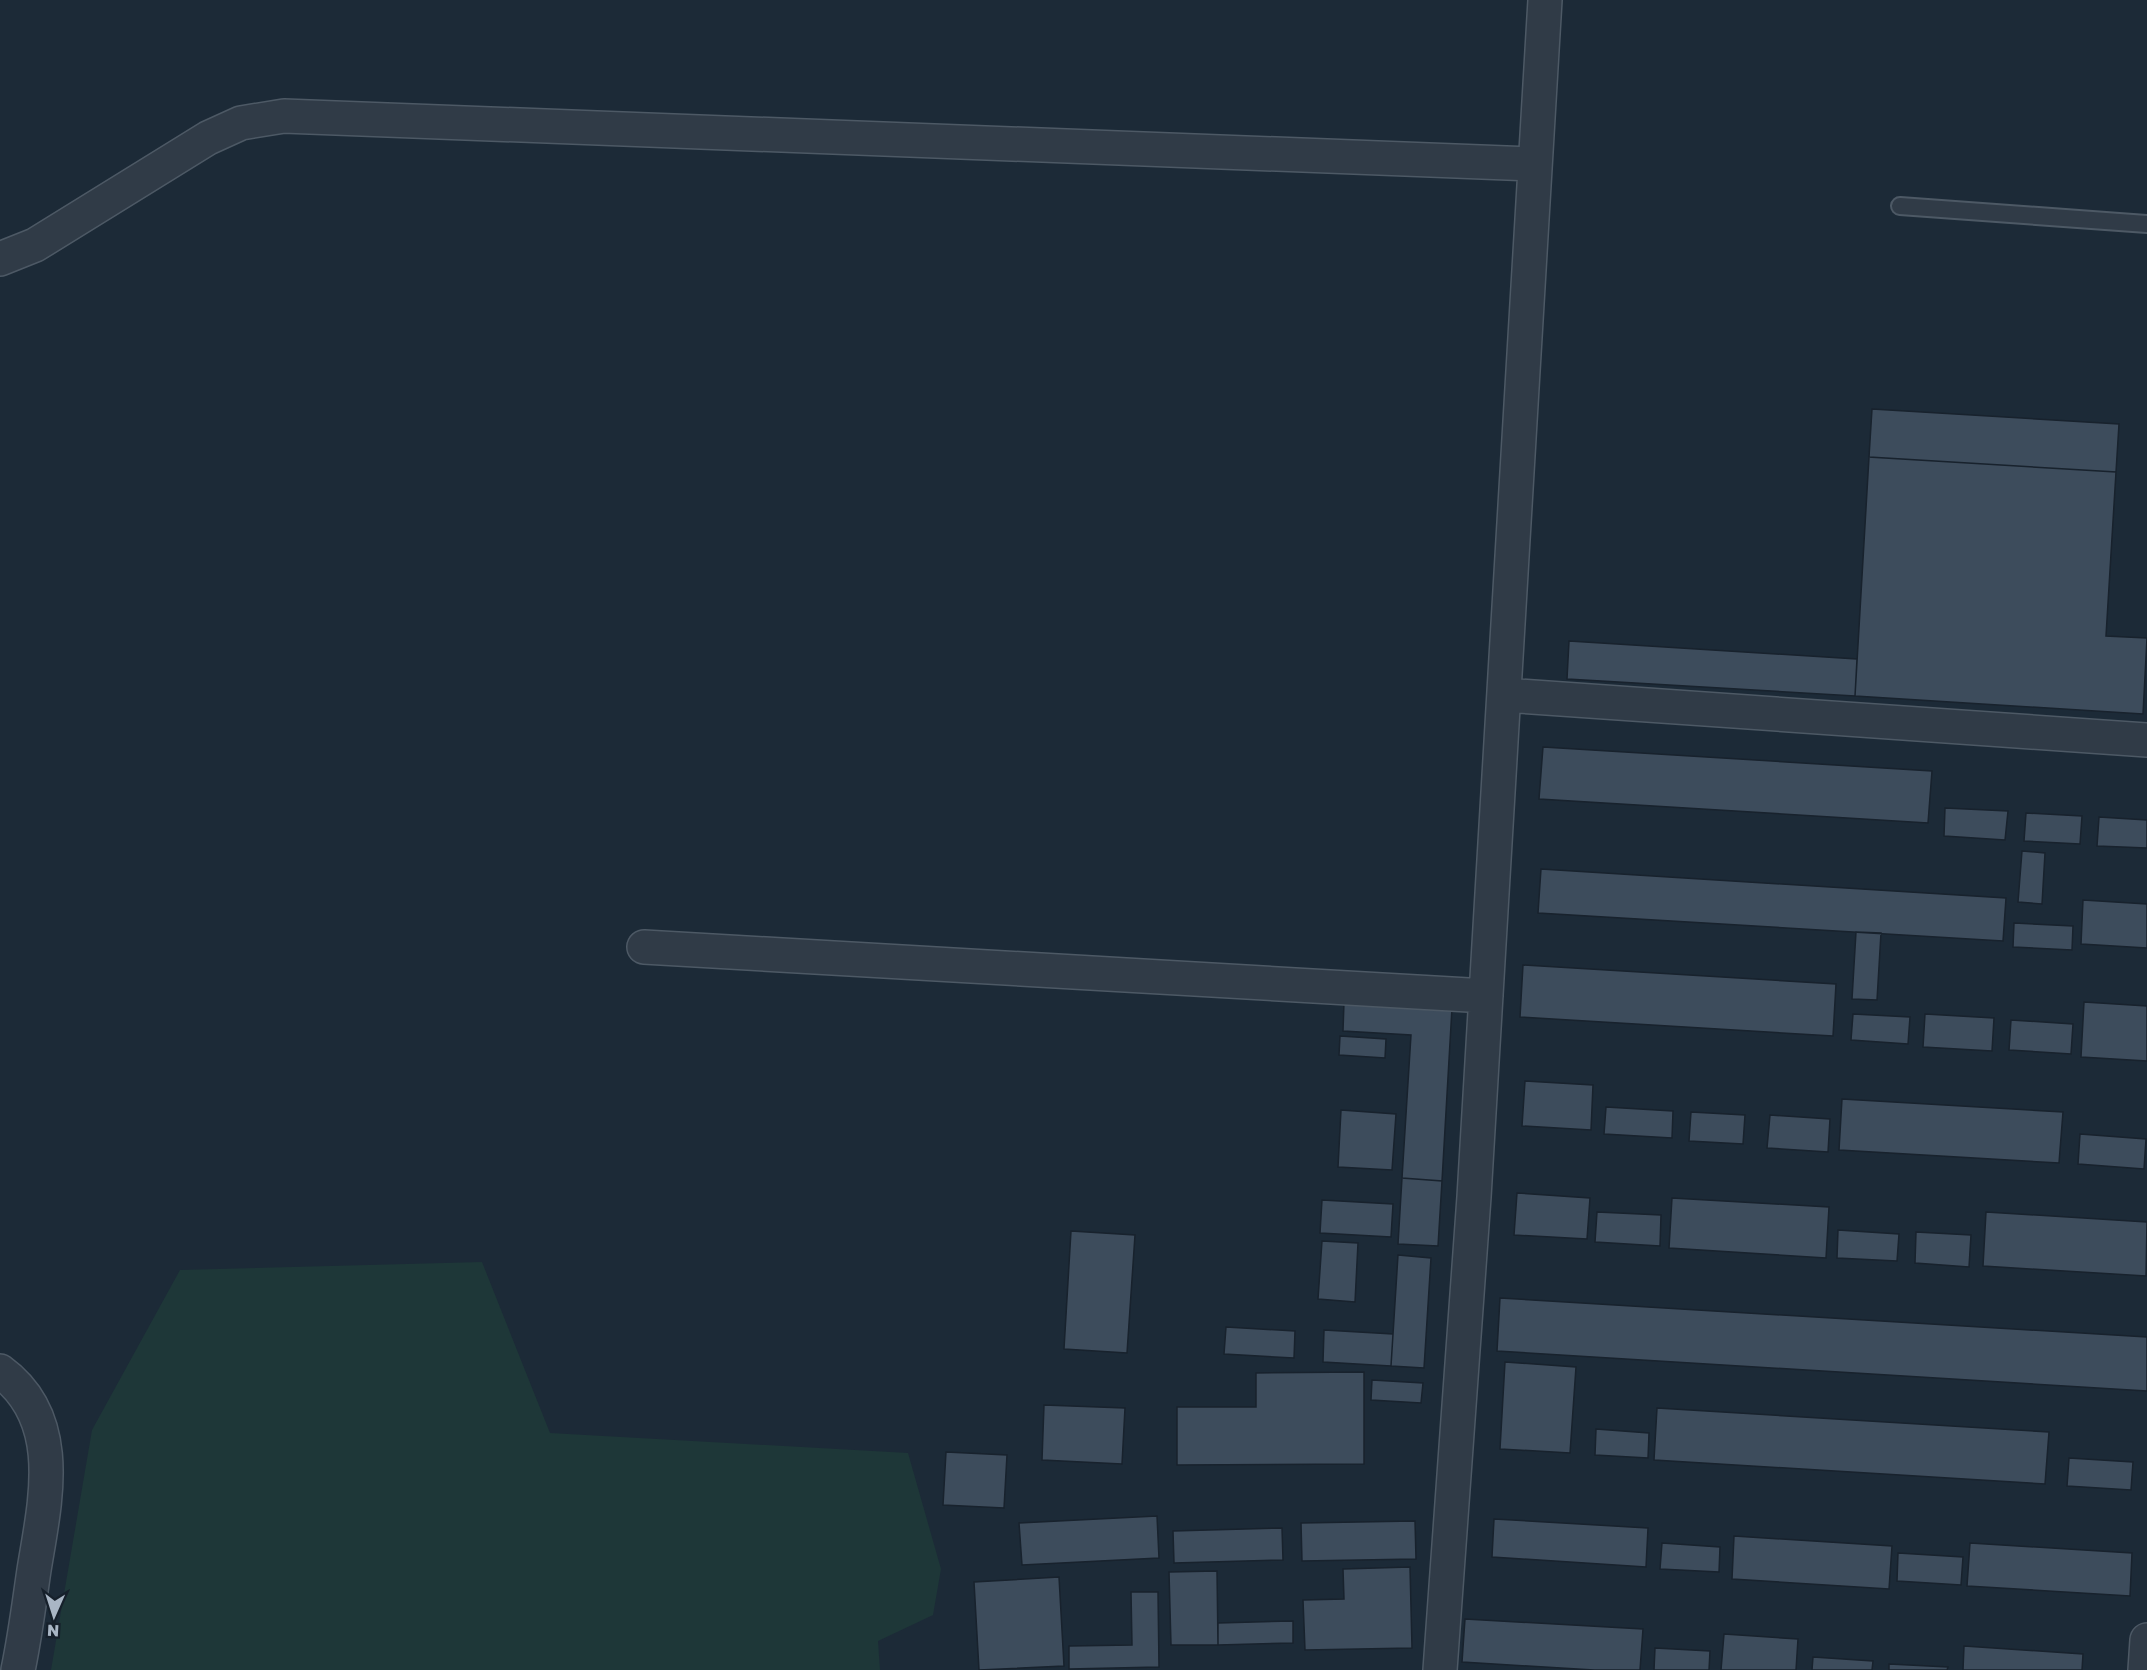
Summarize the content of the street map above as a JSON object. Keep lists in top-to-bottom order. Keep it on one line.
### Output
{"north":"bottom"}
